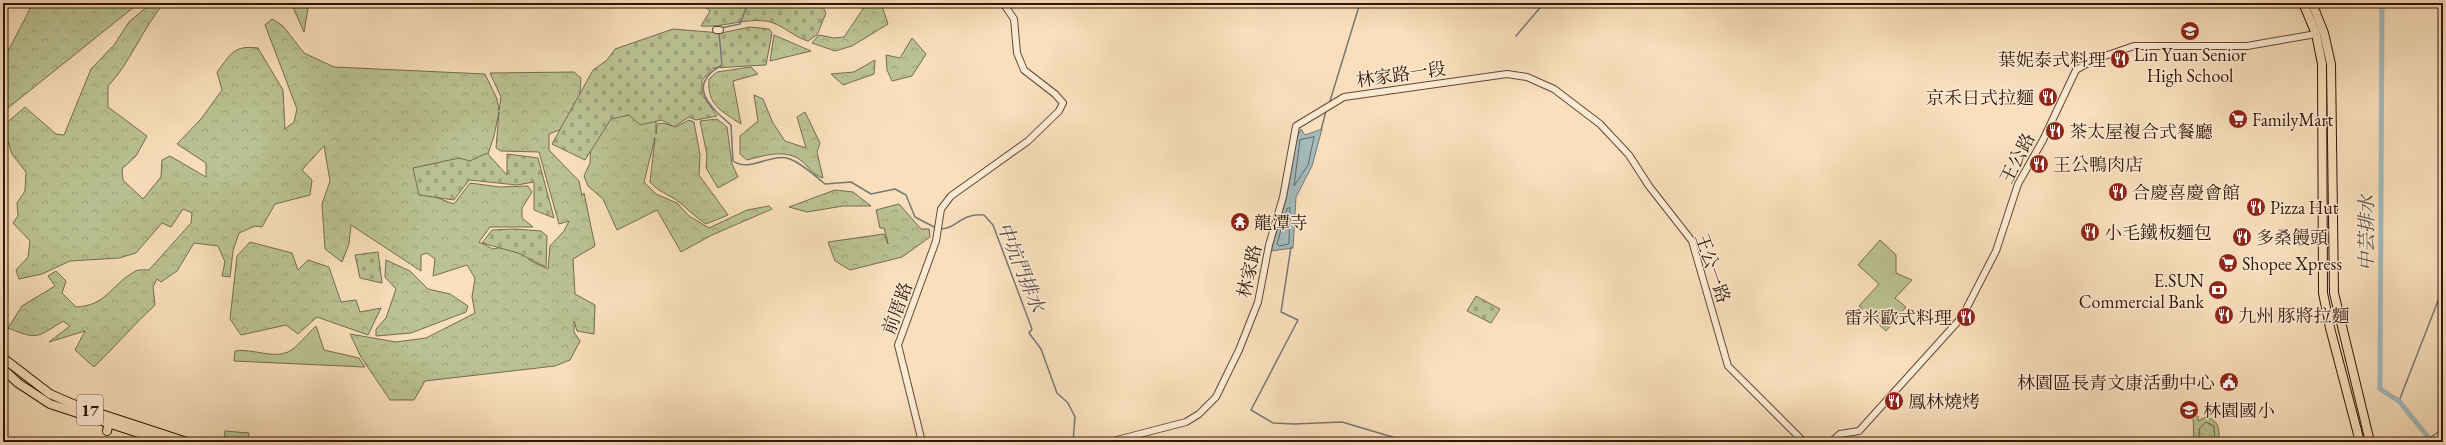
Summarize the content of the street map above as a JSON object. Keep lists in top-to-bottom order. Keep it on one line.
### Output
{"streets":{"main road":["17"],"street":["林家路一段","王公路","王公一路","林家路","前厝路"]},"crossings":[["林家路一段","王公一路"],["林家路一段","林家路"]],"water":["中芸排水","中坑門排水"],"places":{"school or university":["Lin Yuan Senior High School","林園國小"],"restaurant":["葉妮泰式料理","京禾日式拉麵","茶太屋複合式餐廳","王公鴨肉店","合慶喜慶會館","Pizza Hut","小毛鐵板麵包","多桑饅頭","九州 豚將拉麵","雷米歐式料理","鳳林燒烤"],"supermarket":["FamilyMart","Shopee Xpress"],"temple":["龍潭寺"],"bank":["E.SUN Commercial Bank"],"public building":["林園區長青文康活動中心"]}}
